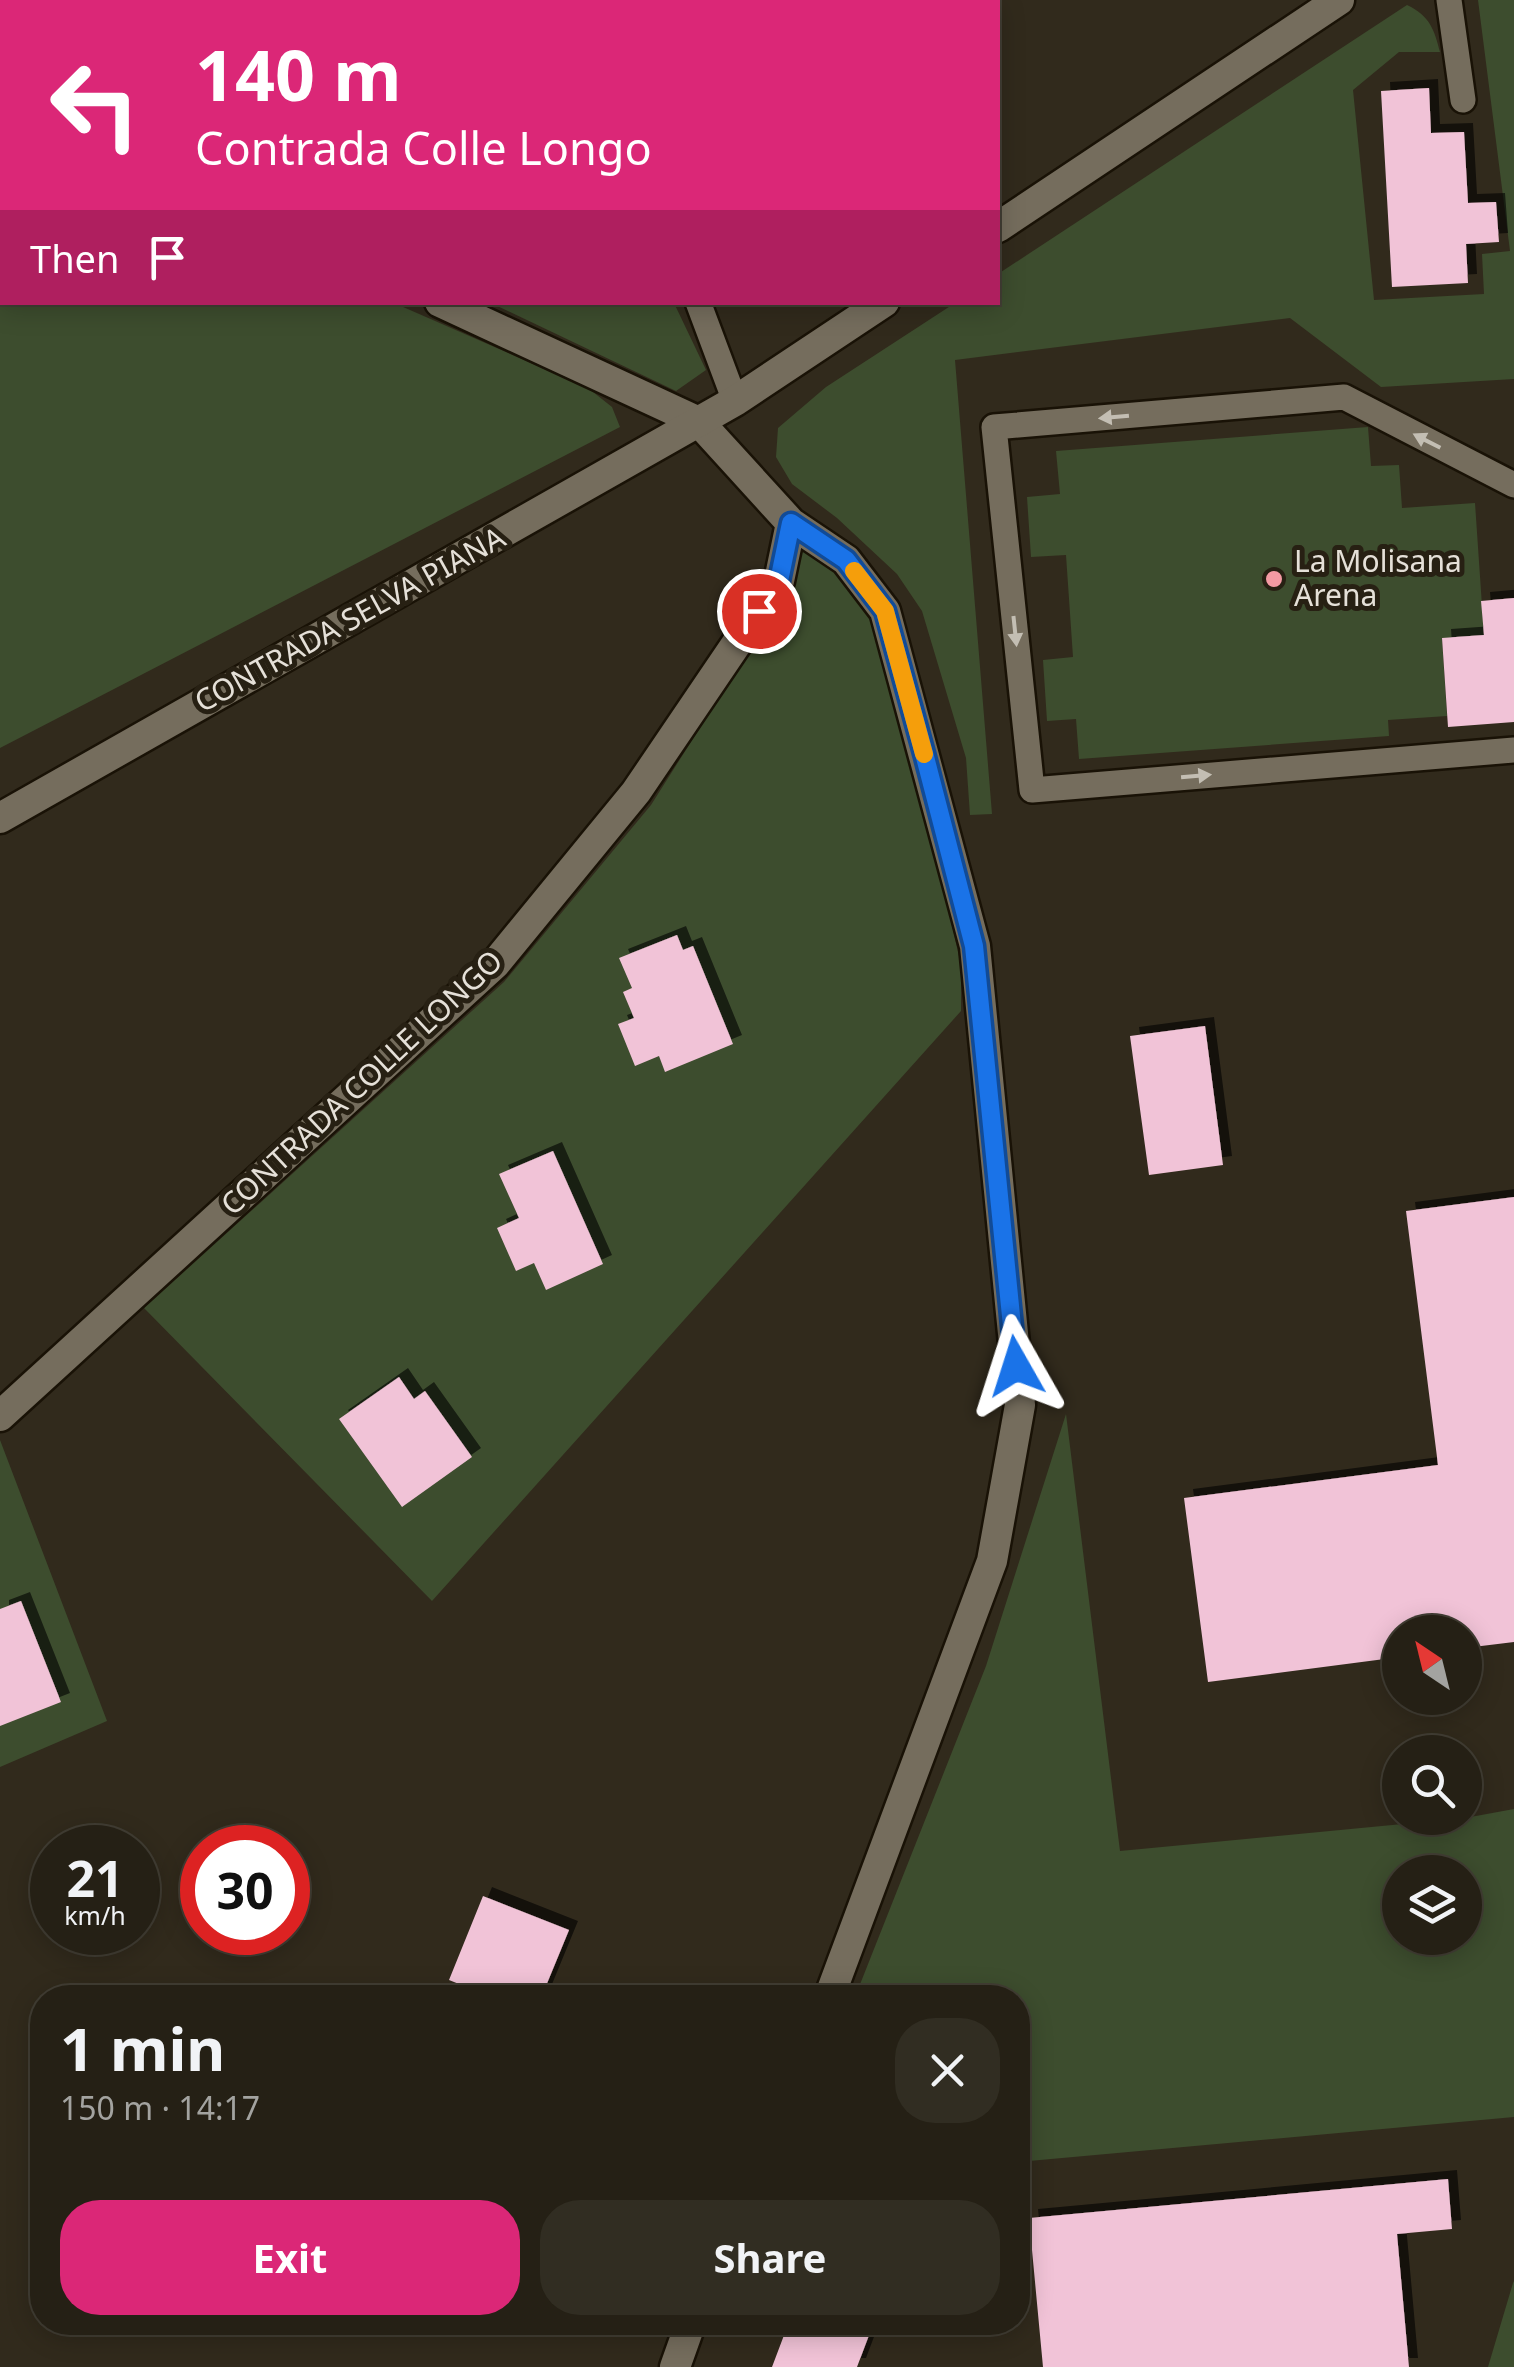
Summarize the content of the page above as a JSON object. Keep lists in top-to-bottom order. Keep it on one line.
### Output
{"streets":{"street":["CONTRADA SELVA PIANA","CONTRADA COLLE LONGO"]},"places":["La Molisana Arena"],"north":"top left","page":{"turn":["140 m","Contrada Colle Longo"],"then":"Then","speed":"21 km/h","limit":"30","heading":["1 min","150 m · 14:17"],"buttons":["Exit","Share"]}}
